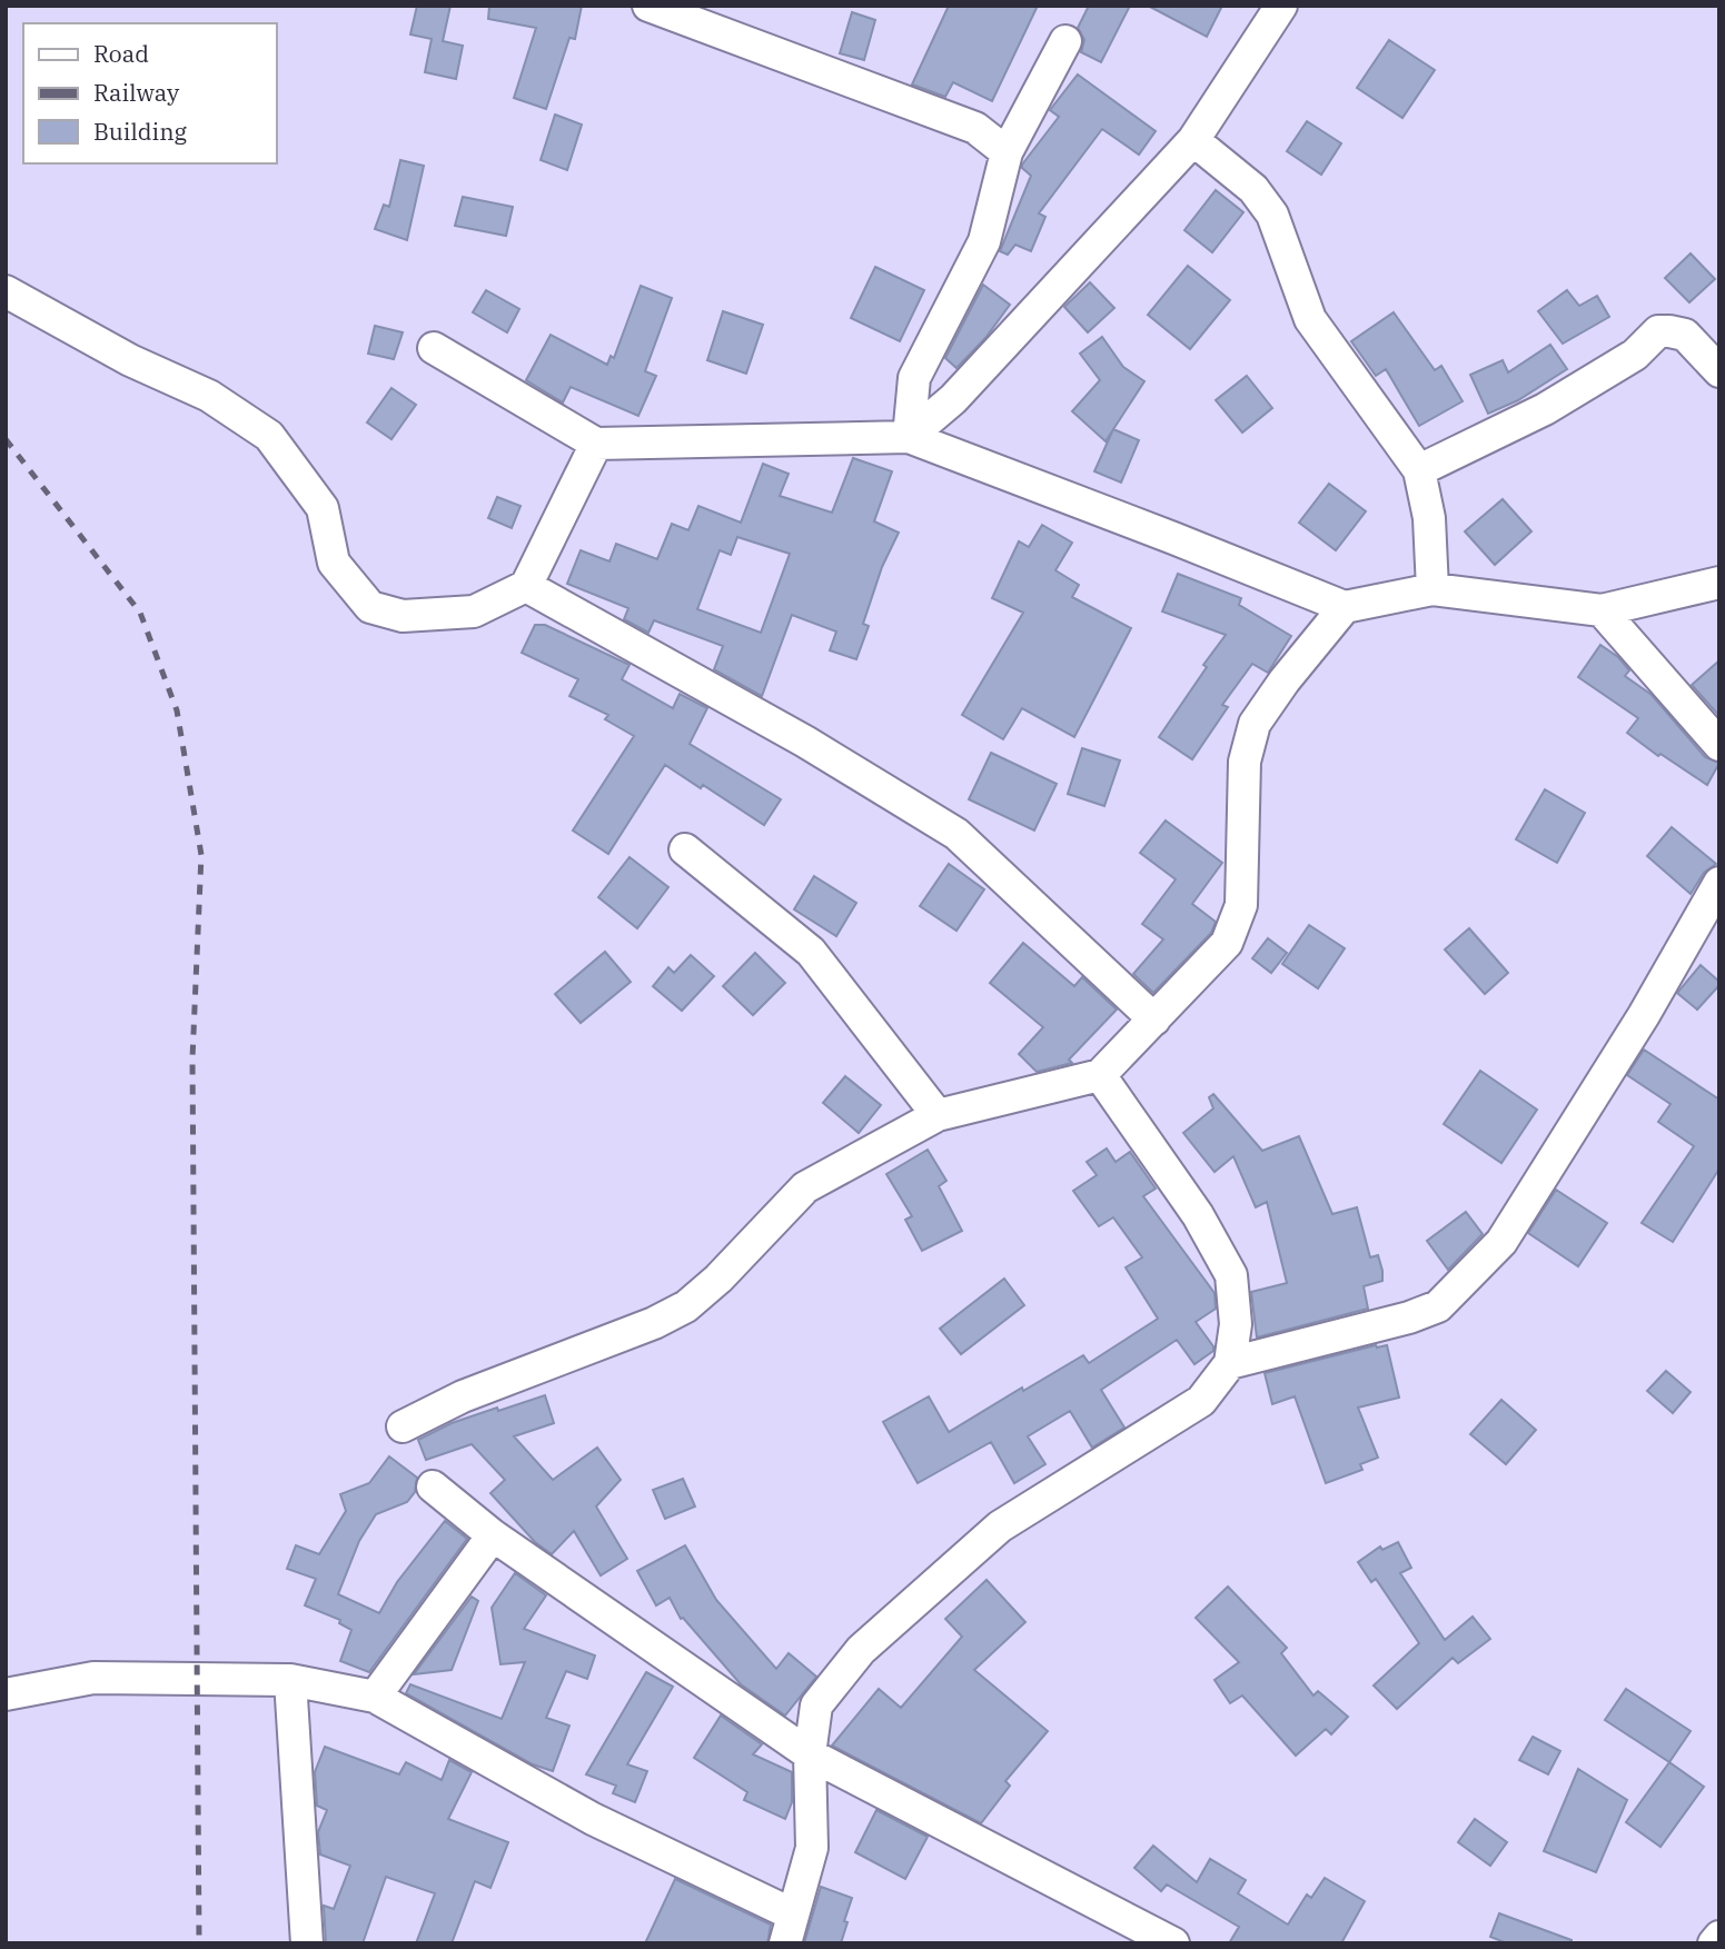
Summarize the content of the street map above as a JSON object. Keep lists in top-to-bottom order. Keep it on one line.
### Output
{"legend":["Road","Railway","Building"]}
